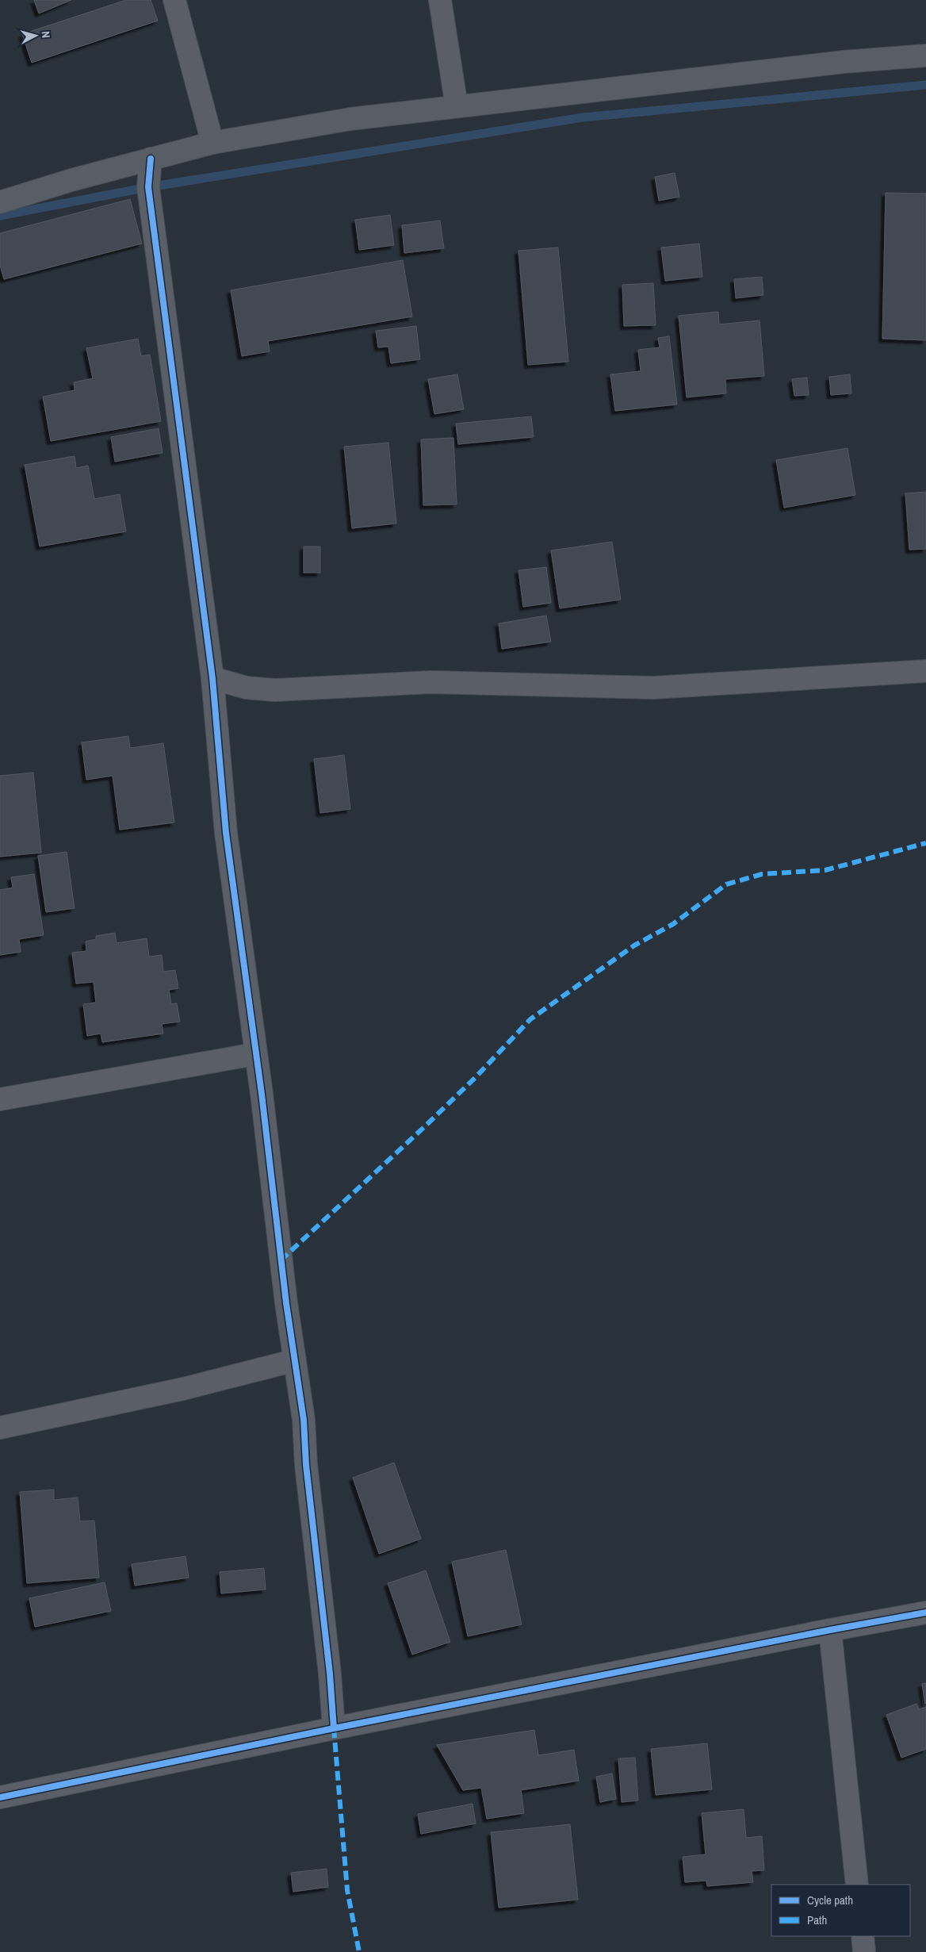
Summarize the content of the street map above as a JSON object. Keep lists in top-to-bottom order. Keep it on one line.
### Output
{"legend":["Cycle path","Path"],"north":"right"}
